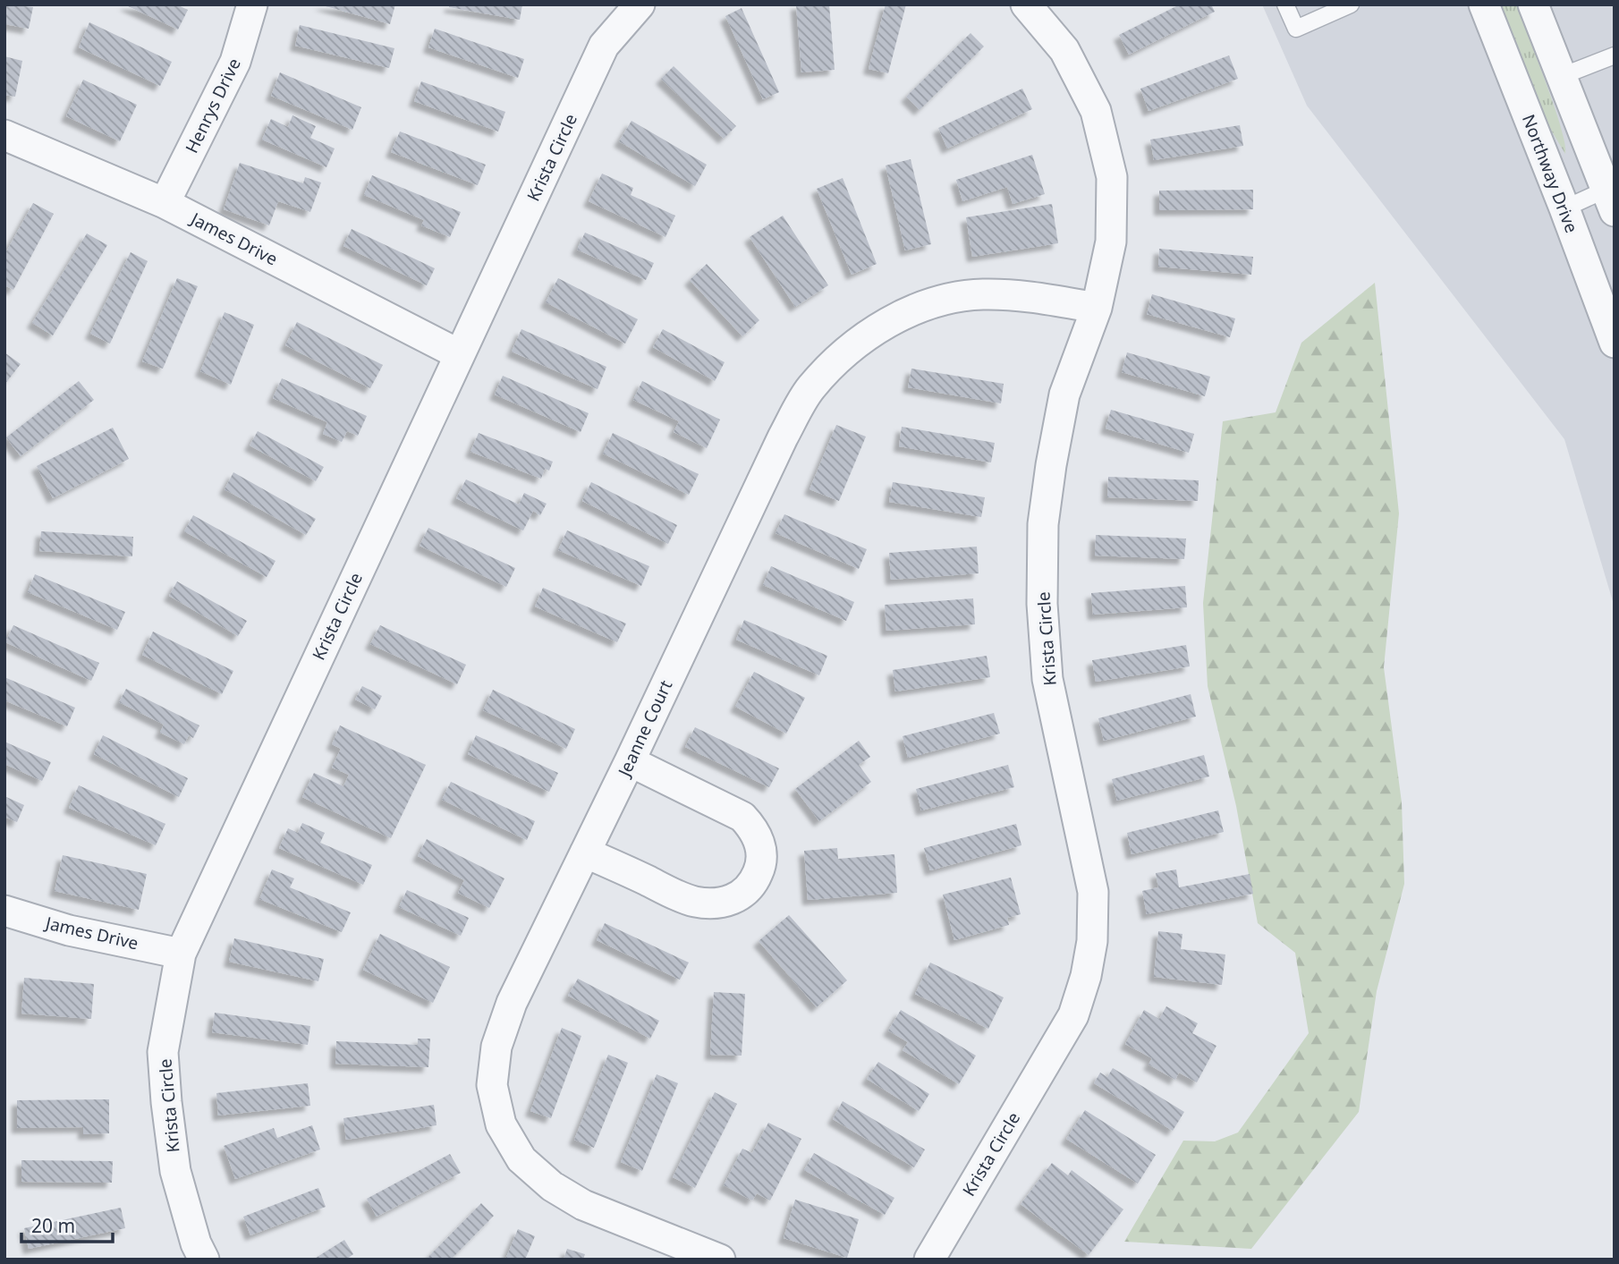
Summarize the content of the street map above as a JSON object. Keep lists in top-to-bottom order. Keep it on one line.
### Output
{"streets":{"street":["Henrys Drive","Krista Circle","Northway Drive","James Drive","Jeanne Court"]},"crossings":[["Henrys Drive","James Drive"],["Krista Circle","James Drive"],["Krista Circle","Jeanne Court"]],"scale_bar":"20 m"}
